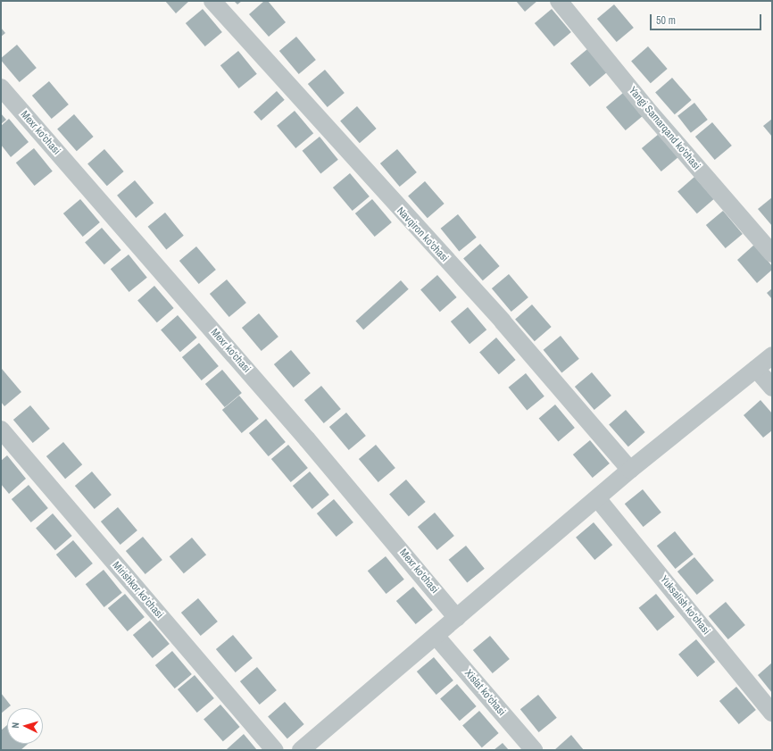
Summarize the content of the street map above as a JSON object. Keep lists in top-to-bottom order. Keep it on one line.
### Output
{"streets":{"street":["Yangi Samarqand ko'chasi","Mexr ko'chasi","Navqiron ko'chasi","Mirishkor ko'chasi","Yuksalish ko'chasi","Xislat ko'chasi"]},"scale_bar":"50 m","north":"left"}
